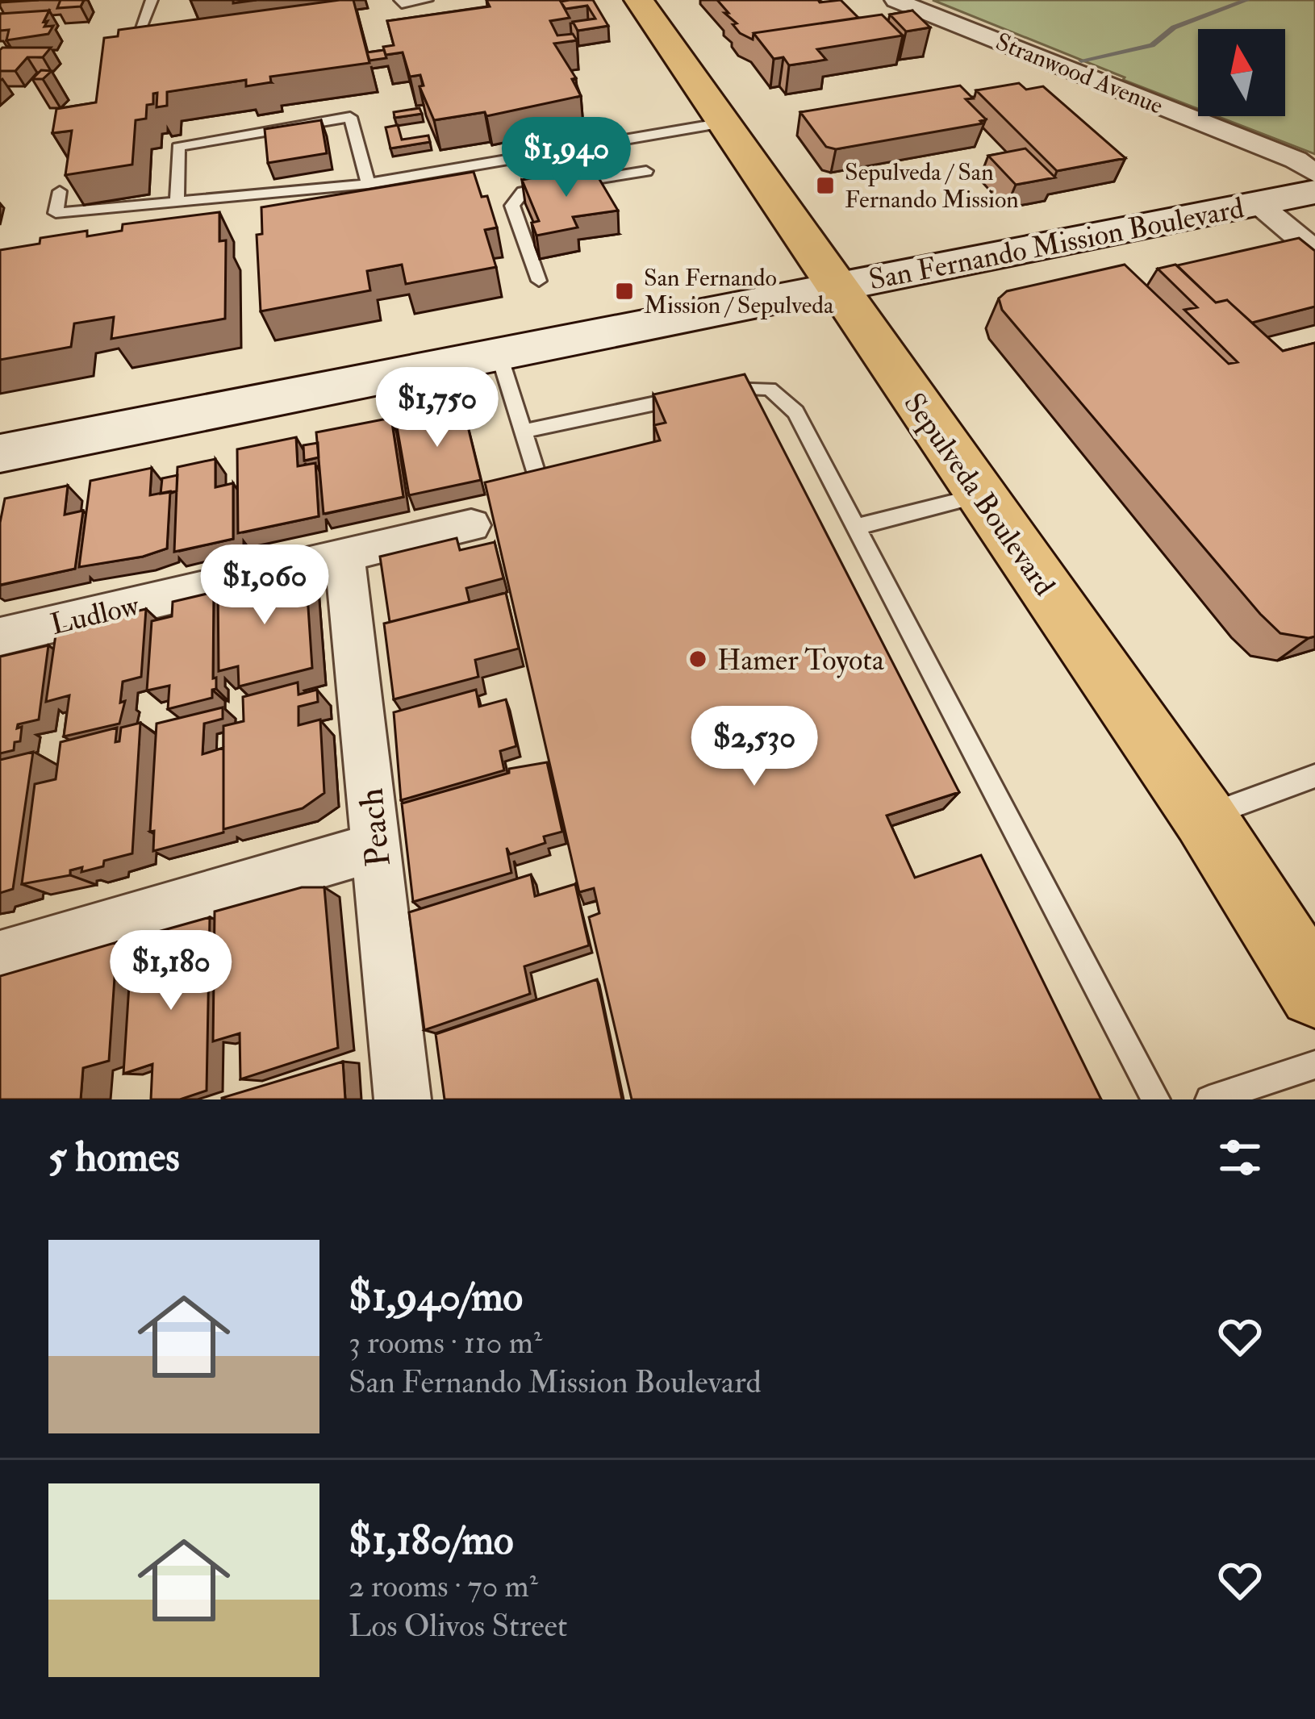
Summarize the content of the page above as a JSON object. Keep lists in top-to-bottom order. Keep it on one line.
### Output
{"streets":{"main road":["San Fernando Mission Boulevard","Sepulveda Boulevard"],"street":["Stranwood Avenue","Ludlow","Peach"]},"crossings":[["San Fernando Mission Boulevard","Sepulveda Boulevard"],["Ludlow","Peach"]],"places":{"transit":["Sepulveda / San Fernando Mission","San Fernando Mission / Sepulveda"],"other":["Hamer Toyota"]},"north":"top","page":{"price":["$1,940","$1,750","$1,060","$2,530","$1,180"],"heading":"5 homes","list":[{"name":"$1,940/mo","note":"3 rooms · 110 m² · San Fernando Mission Boulevard"},{"name":"$1,180/mo","note":"2 rooms · 70 m² · Los Olivos Street"}]}}
